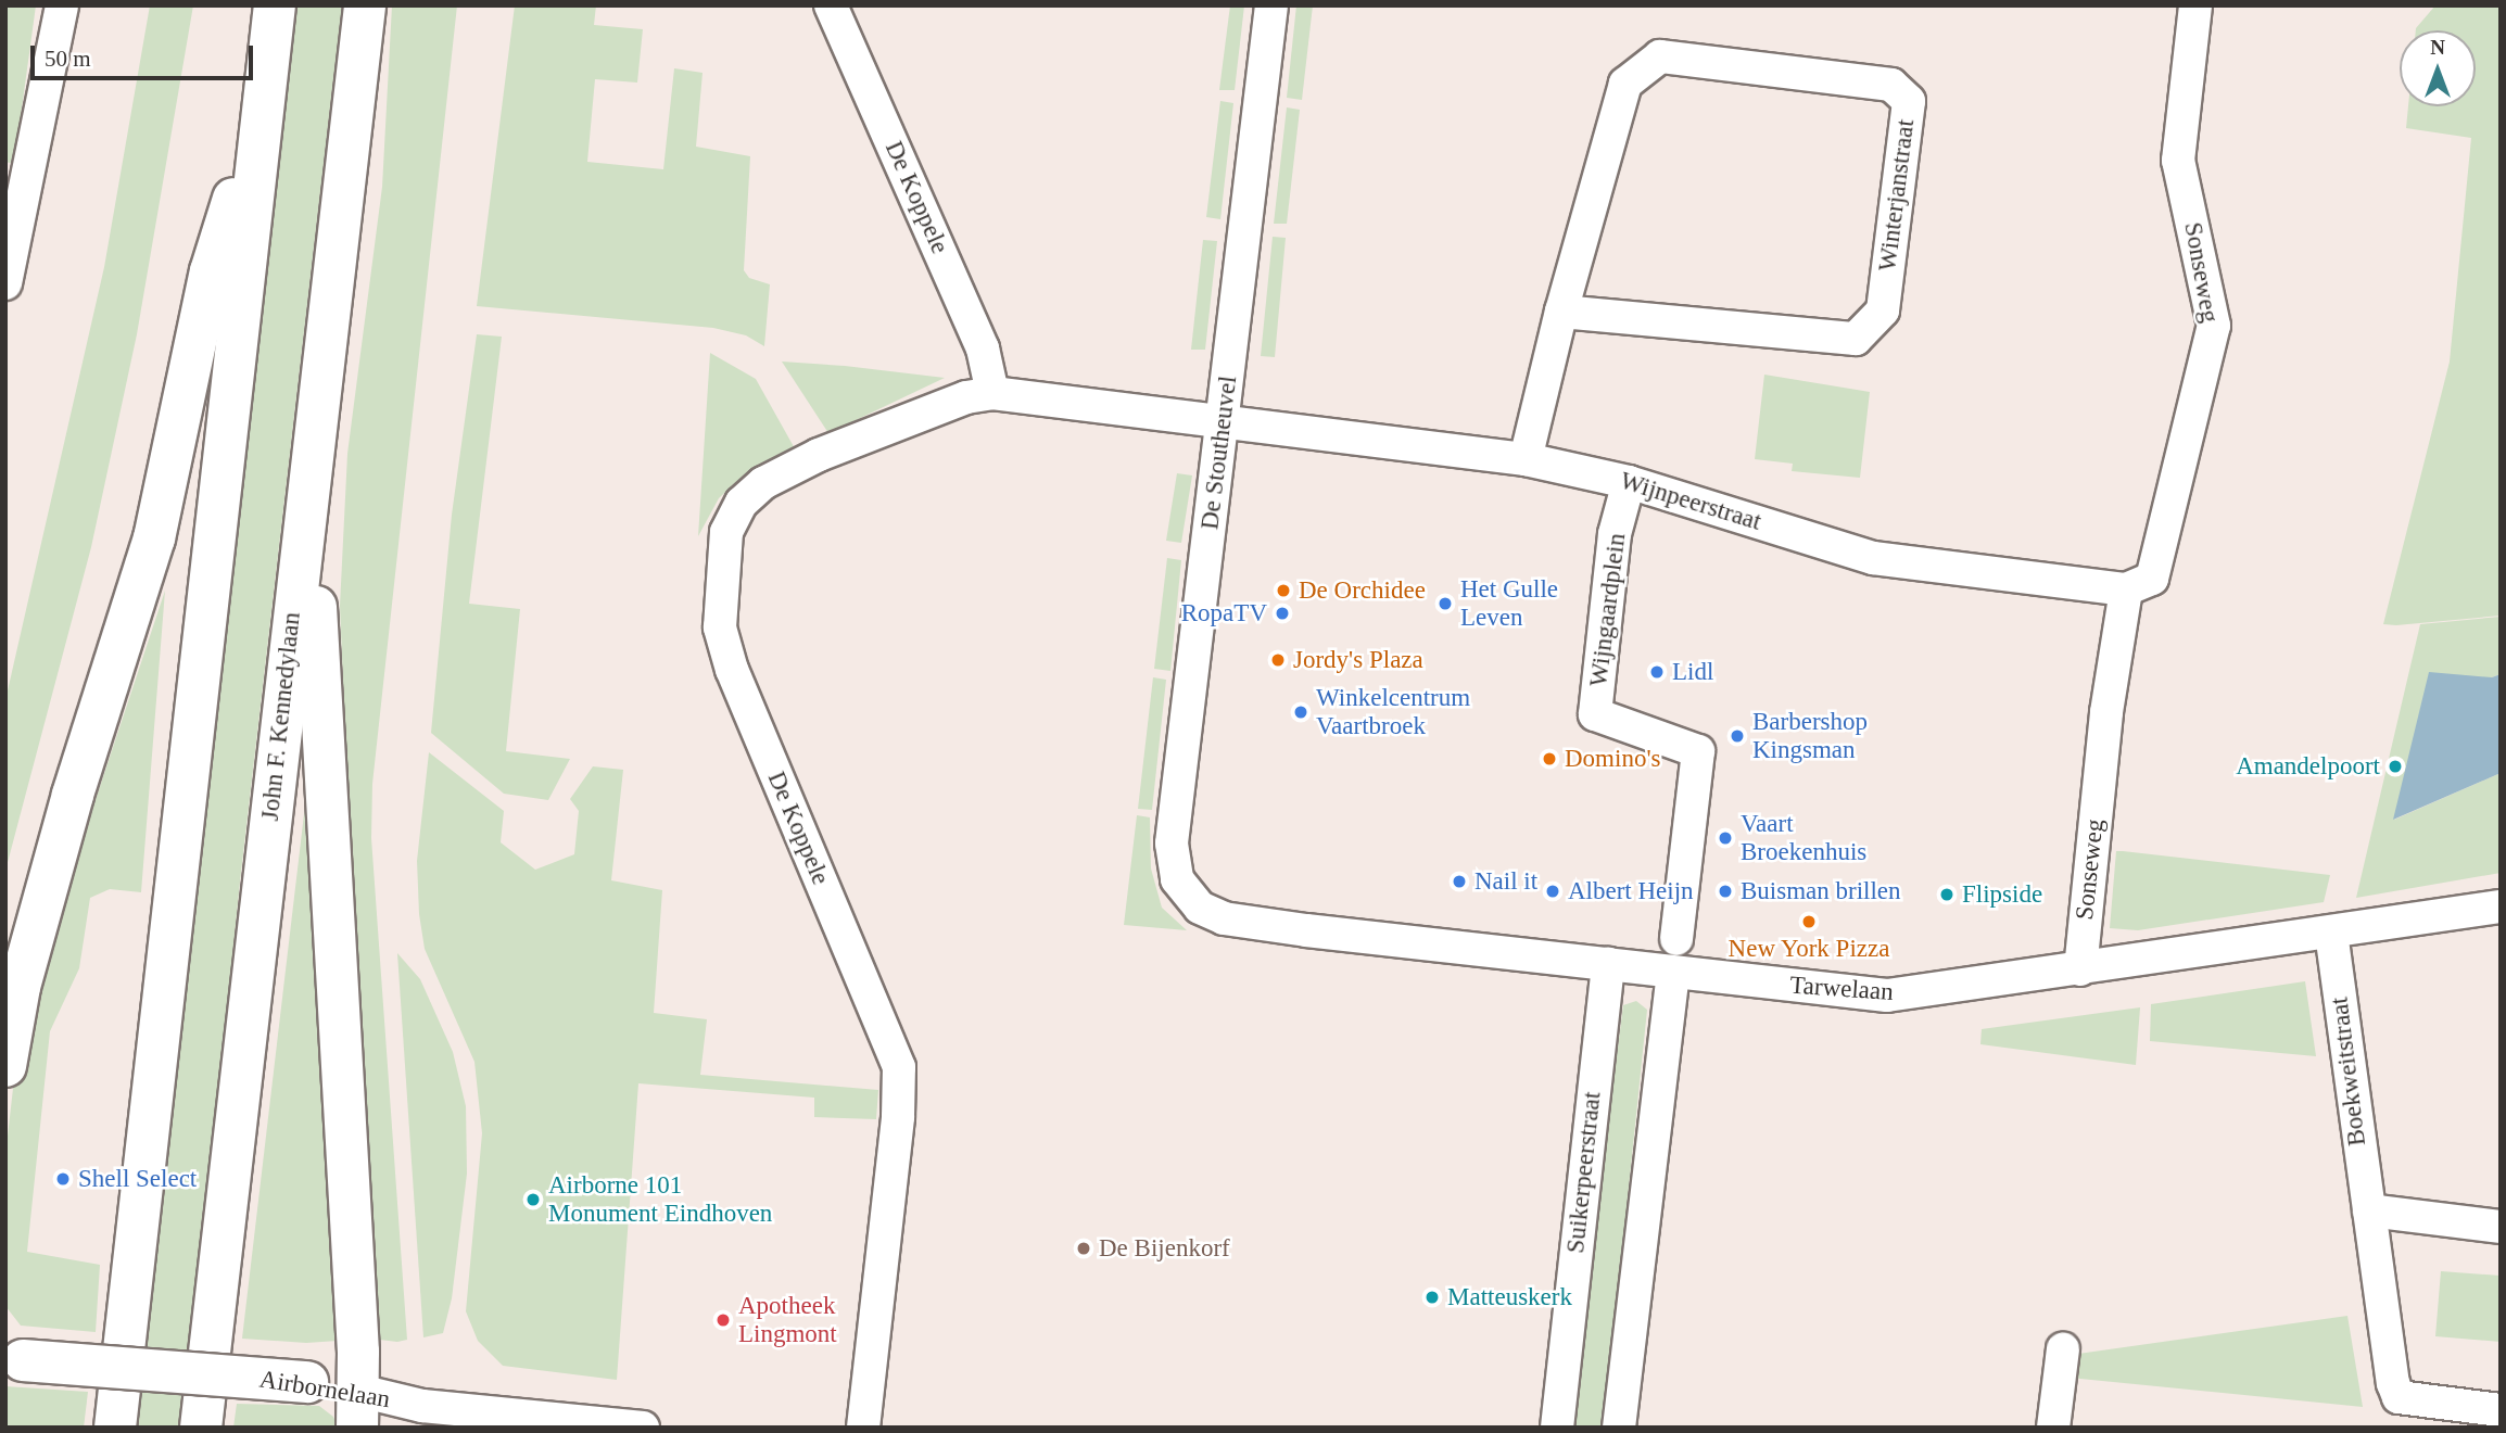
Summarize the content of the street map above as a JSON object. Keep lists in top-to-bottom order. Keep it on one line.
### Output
{"streets":{"main road":["John F. Kennedylaan","Airbornelaan"],"street":["Winterjanstraat","De Koppele","Sonseweg","De Stoutheuvel","Wijnpeerstraat","Wijngaardplein","Tarwelaan","Boekweitstraat","Suikerpeerstraat"]},"crossings":[["Winterjanstraat","Wijnpeerstraat"],["De Koppele","De Stoutheuvel"],["De Koppele","Wijnpeerstraat"],["Sonseweg","Wijnpeerstraat"],["Sonseweg","Tarwelaan"],["De Stoutheuvel","Wijnpeerstraat"],["De Stoutheuvel","Tarwelaan"],["Wijnpeerstraat","Wijngaardplein"],["Tarwelaan","Boekweitstraat"],["Tarwelaan","Suikerpeerstraat"]],"places":["De Orchidee","Het Gulle Leven","RopaTV","Jordy's Plaza","Lidl","Winkelcentrum Vaartbroek","Barbershop Kingsman","Domino's","Amandelpoort","Vaart Broekenhuis","Nail it","Albert Heijn","Buisman brillen","Flipside","New York Pizza","Shell Select","Airborne 101 Monument Eindhoven","De Bijenkorf","Matteuskerk","Apotheek Lingmont"],"scale_bar":"50 m","north":"top"}
